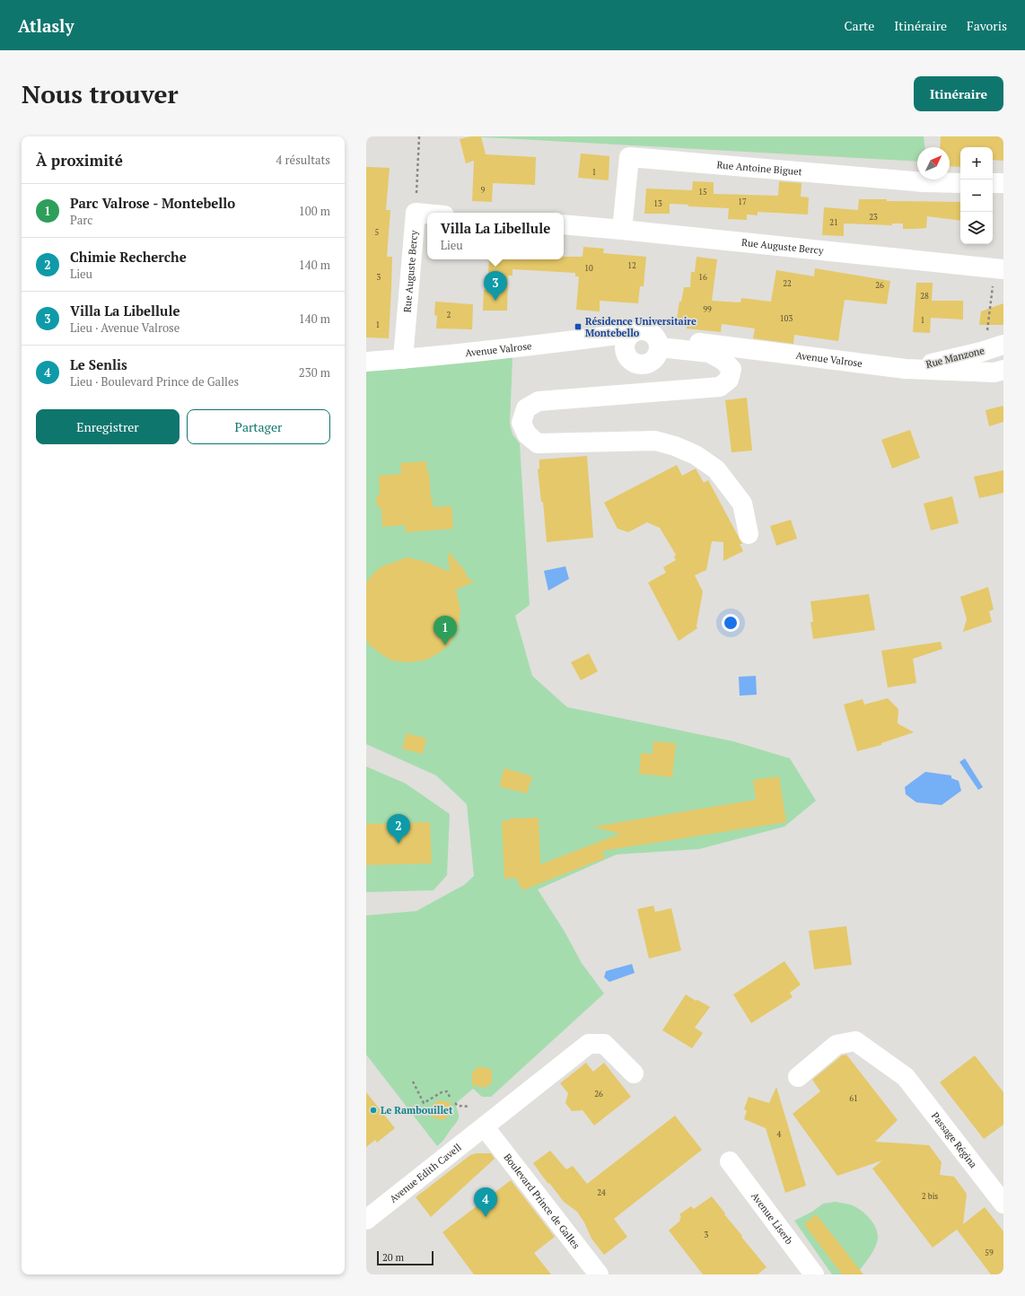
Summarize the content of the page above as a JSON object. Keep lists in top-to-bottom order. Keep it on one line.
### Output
{"streets":{"street":["Rue Antoine Biguet","Rue Auguste Bercy","Avenue Valrose","Rue Manzone","Passage Régina","Avenue Edith Cavell","Boulevard Prince de Galles","Avenue Liserb"]},"crossings":[["Rue Antoine Biguet","Rue Auguste Bercy"],["Rue Auguste Bercy","Avenue Valrose"],["Avenue Valrose","Rue Manzone"],["Avenue Edith Cavell","Boulevard Prince de Galles"]],"places":{"transit":["Résidence Universitaire Montebello"],"other":["Le Rambouillet"]},"house_numbers":["1","9","15","17","13","23","21","5","12","10","3","16","22","26","28","99","2","103","1","1","26","61","4","24","2 bis","3","59"],"scale_bar":"20 m","north":"top right","page":{"header":"Atlasly","nav":["Carte","Itinéraire","Favoris"],"buttons":["Itinéraire",["Enregistrer","Partager"]],"title":"Nous trouver","heading":["À proximité","4 résultats"],"map_buttons":["+","−"],"list":[{"mark":"1","name":"Parc Valrose - Montebello","note":"Parc","value":"100 m"},{"mark":"2","name":"Chimie Recherche","note":"Lieu","value":"140 m"},{"mark":"3","name":"Villa La Libellule","note":"Lieu · Avenue Valrose","value":"140 m"},{"mark":"4","name":"Le Senlis","note":"Lieu · Boulevard Prince de Galles","value":"230 m"}],"popup":["Villa La Libellule","Lieu"],"pins":["3","1","2","4"],"scale":"20 m"}}
